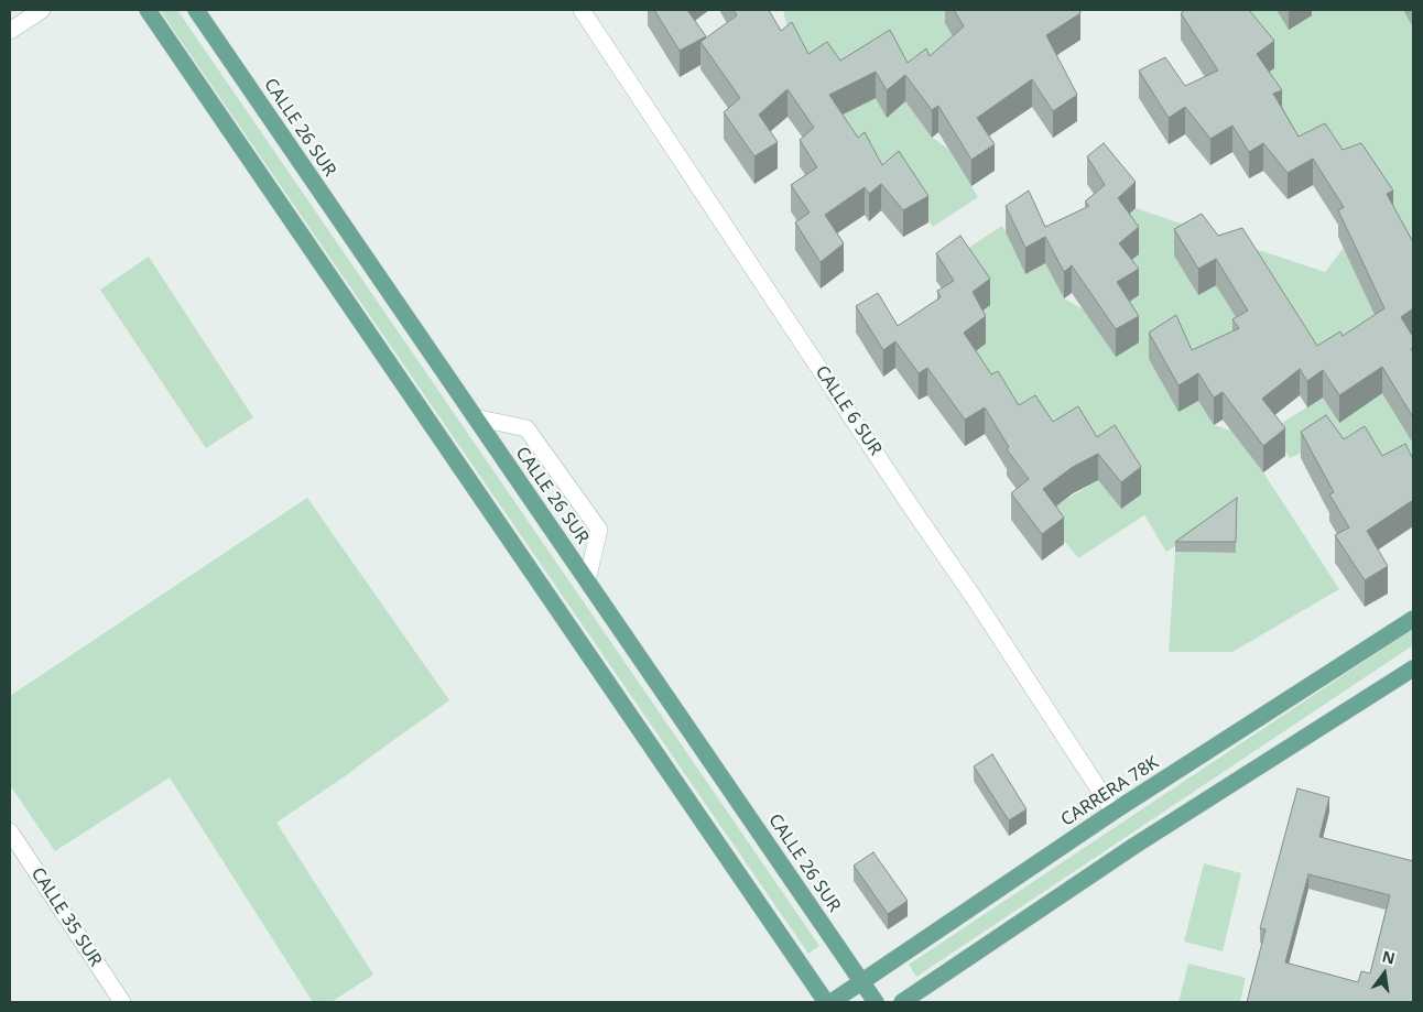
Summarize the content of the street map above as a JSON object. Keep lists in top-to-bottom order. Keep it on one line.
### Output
{"streets":{"main road":["CALLE 26 SUR","CARRERA 78K"],"street":["CALLE 6 SUR","CALLE 35 SUR"]},"crossings":[["CALLE 26 SUR","CARRERA 78K"],["CALLE 6 SUR","CARRERA 78K"]],"north":"top"}
